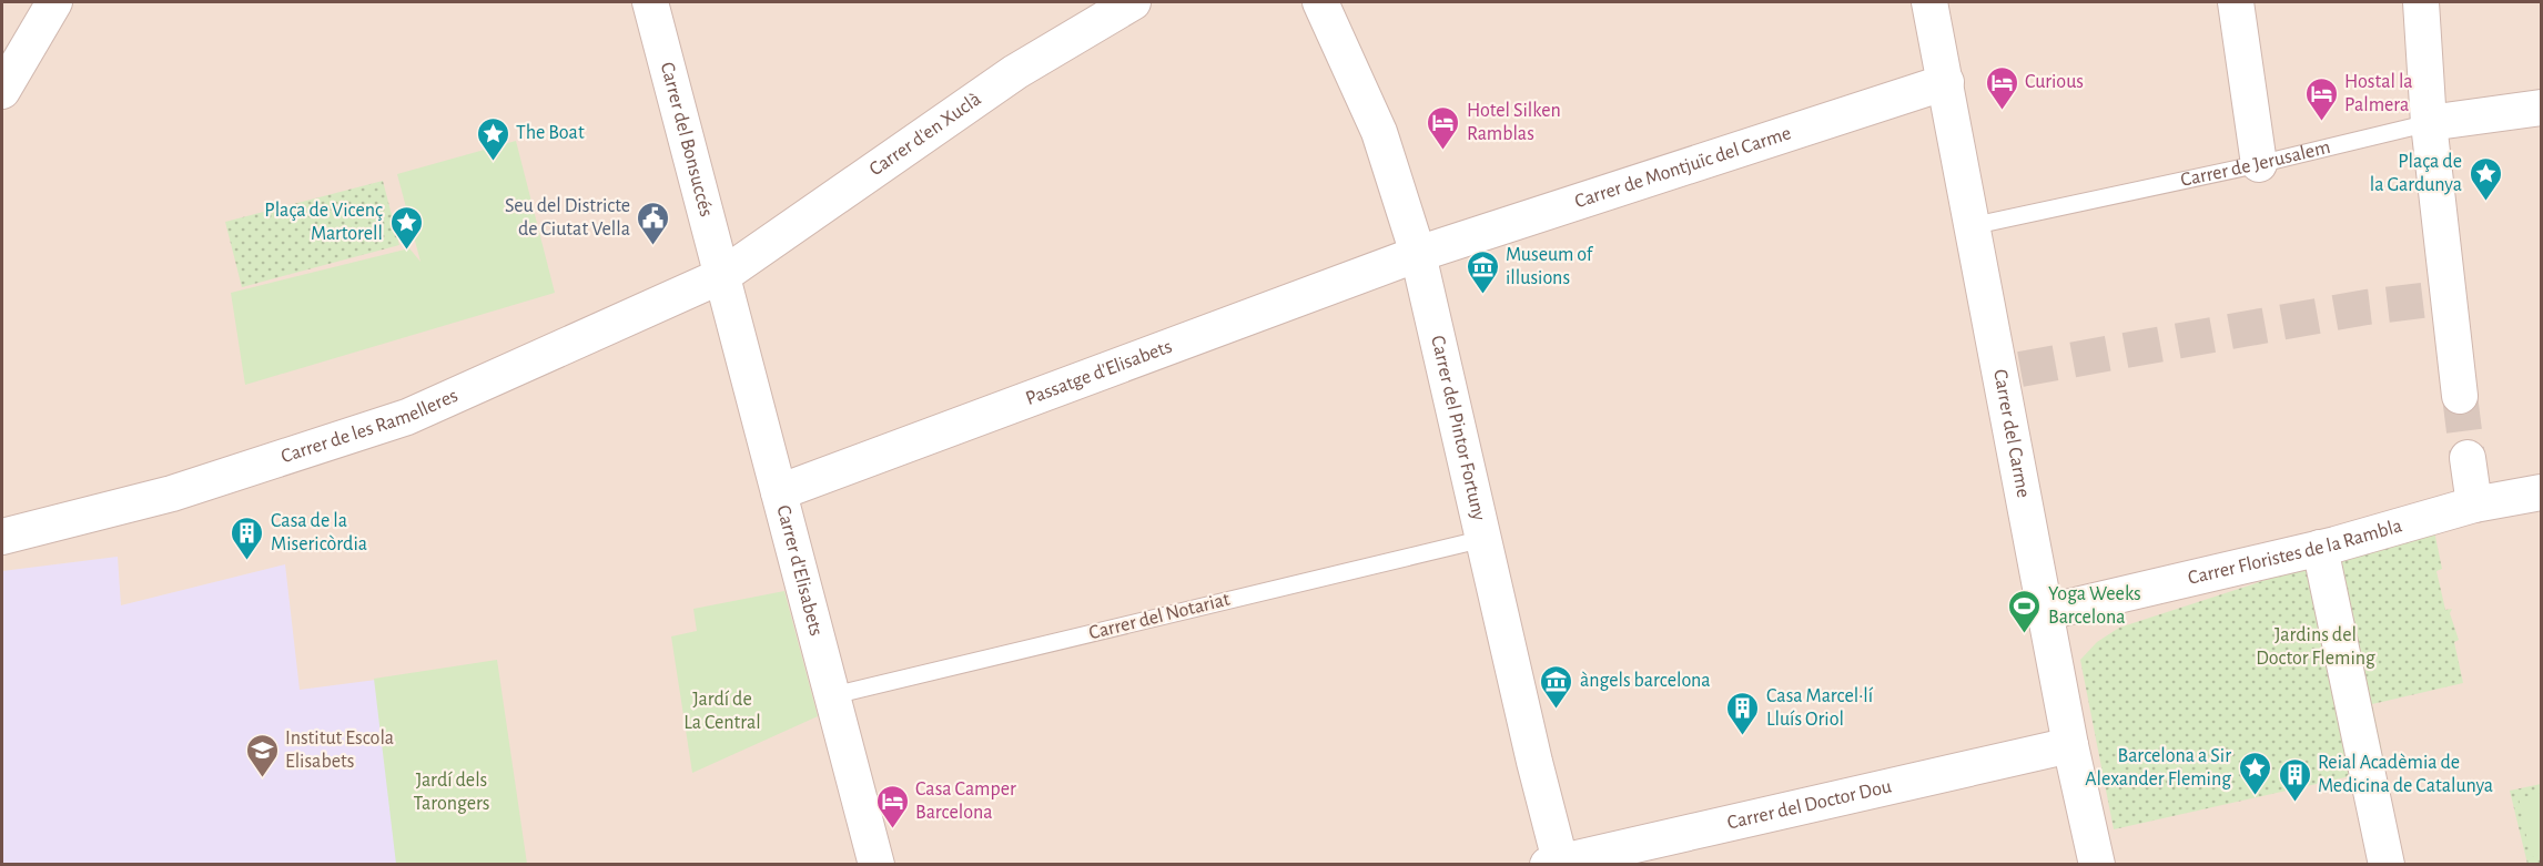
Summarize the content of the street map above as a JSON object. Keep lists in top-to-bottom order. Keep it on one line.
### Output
{"streets":{"street":["Carrer d'en Xuclà","Carrer del Bonsuccés","Carrer de Jerusalem","Carrer de Montjuïc del Carme","Passatge d'Elisabets","Carrer de les Ramelleres","Carrer del Pintor Fortuny","Carrer del Carme","Carrer Floristes de la Rambla","Carrer d'Elisabets","Carrer del Doctor Dou"],"lane":["Carrer del Notariat"]},"crossings":[["Carrer d'en Xuclà","Carrer del Bonsuccés"],["Carrer d'en Xuclà","Carrer de les Ramelleres"],["Carrer d'en Xuclà","Carrer d'Elisabets"],["Carrer del Bonsuccés","Carrer de les Ramelleres"],["Carrer del Bonsuccés","Carrer d'Elisabets"],["Carrer de Jerusalem","Carrer del Carme"],["Carrer de Montjuïc del Carme","Passatge d'Elisabets"],["Carrer de Montjuïc del Carme","Carrer del Pintor Fortuny"],["Carrer de Montjuïc del Carme","Carrer del Carme"],["Passatge d'Elisabets","Carrer del Pintor Fortuny"],["Passatge d'Elisabets","Carrer d'Elisabets"],["Carrer de les Ramelleres","Carrer d'Elisabets"],["Carrer del Pintor Fortuny","Carrer del Notariat"],["Carrer del Pintor Fortuny","Carrer del Doctor Dou"],["Carrer del Carme","Carrer Floristes de la Rambla"],["Carrer del Carme","Carrer del Doctor Dou"],["Carrer d'Elisabets","Carrer del Notariat"]],"parks":["Jardins del Doctor Fleming","Jardí de La Central","Jardí dels Tarongers"],"places":{"hotel":["Curious","Hostal la Palmera","Hotel Silken Ramblas","Casa Camper Barcelona"],"place":["The Boat","Plaça de la Gardunya","Plaça de Vicenç Martorell","Barcelona a Sir Alexander Fleming"],"public building":["Seu del Districte de Ciutat Vella"],"museum":["Museum of illusions","àngels barcelona"],"building":["Casa de la Misericòrdia","Casa Marcel·lí Lluís Oriol","Reial Acadèmia de Medicina de Catalunya"],"sports":["Yoga Weeks Barcelona"],"school or university":["Institut Escola Elisabets"]}}
